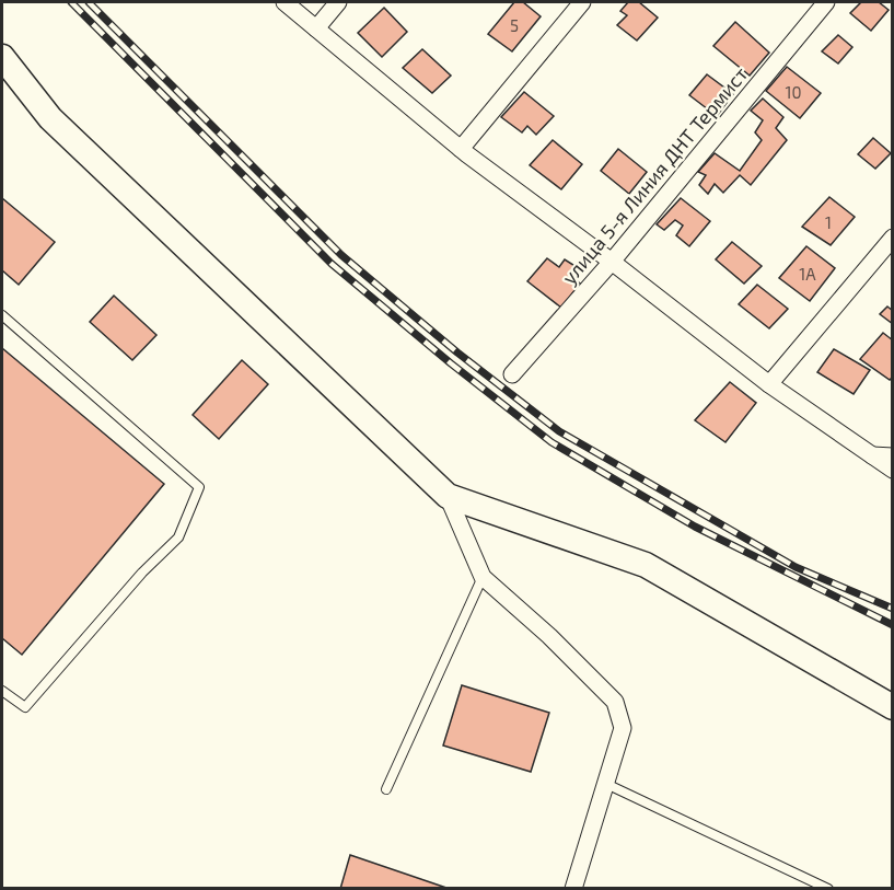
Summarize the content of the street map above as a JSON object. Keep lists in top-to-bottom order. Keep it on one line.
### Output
{"streets":{"street":["улица 5-я Линия ДНТ Термист"]},"house_numbers":["5","10","1","1А"]}
